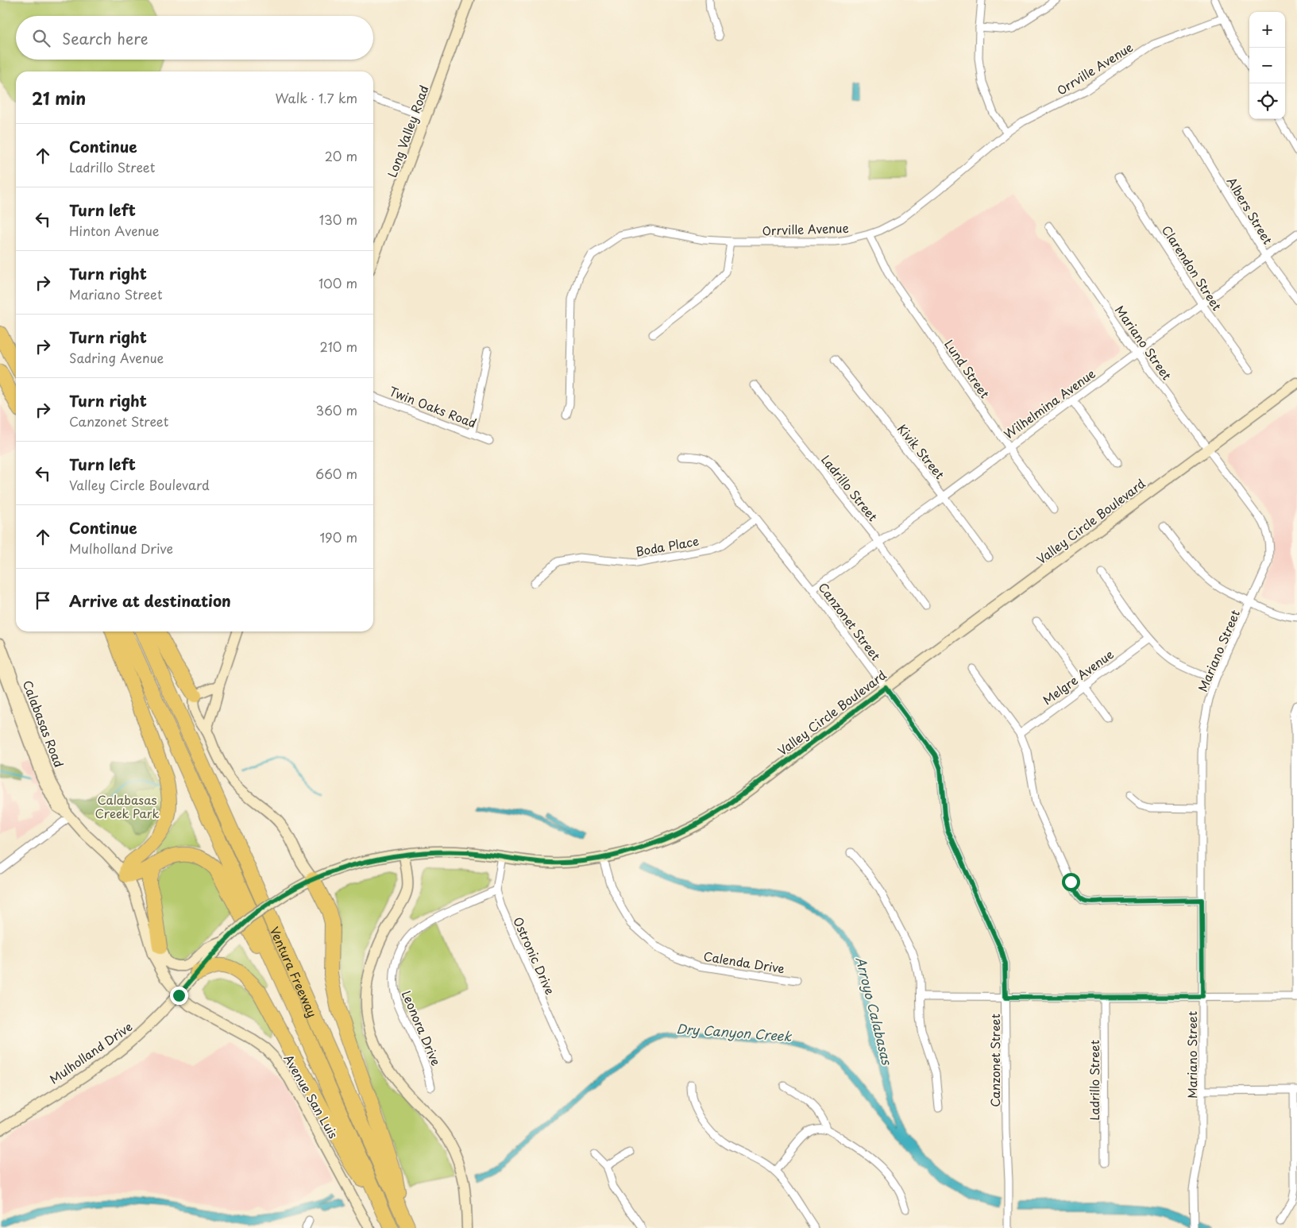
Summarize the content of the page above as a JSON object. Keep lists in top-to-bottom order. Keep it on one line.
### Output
{"streets":{"highway":["Ventura Freeway"],"main road":["Long Valley Road","Valley Circle Boulevard","Calabasas Road","Mulholland Drive","Avenue San Luis"],"street":["Orrville Avenue","Albers Street","Clarendon Street","Mariano Street","Lund Street","Wilhelmina Avenue","Twin Oaks Road","Kivik Street","Ladrillo Street","Boda Place","Canzonet Street","Melgre Avenue","Ostronic Drive","Calenda Drive","Leonora Drive"]},"crossings":[["Orrville Avenue","Lund Street"],["Albers Street","Wilhelmina Avenue"],["Clarendon Street","Wilhelmina Avenue"],["Mariano Street","Wilhelmina Avenue"],["Mariano Street","Valley Circle Boulevard"],["Lund Street","Wilhelmina Avenue"],["Wilhelmina Avenue","Kivik Street"],["Wilhelmina Avenue","Ladrillo Street"],["Wilhelmina Avenue","Canzonet Street"],["Valley Circle Boulevard","Canzonet Street"],["Valley Circle Boulevard","Ostronic Drive"],["Valley Circle Boulevard","Calenda Drive"],["Valley Circle Boulevard","Mulholland Drive"],["Boda Place","Canzonet Street"],["Calabasas Road","Mulholland Drive"],["Calabasas Road","Avenue San Luis"],["Ostronic Drive","Leonora Drive"],["Mulholland Drive","Avenue San Luis"]],"water":["Arroyo Calabasas","Dry Canyon Creek"],"parks":["Calabasas Creek Park"],"page":{"map_buttons":["+","−"],"search":"Search here","heading":["21 min","Walk · 1.7 km"],"list":[["Continue","Ladrillo Street","20 m"],["Turn left","Hinton Avenue","130 m"],["Turn right","Mariano Street","100 m"],["Turn right","Sadring Avenue","210 m"],["Turn right","Canzonet Street","360 m"],["Turn left","Valley Circle Boulevard","660 m"],["Continue","Mulholland Drive","190 m"],"Arrive at destination"]}}
